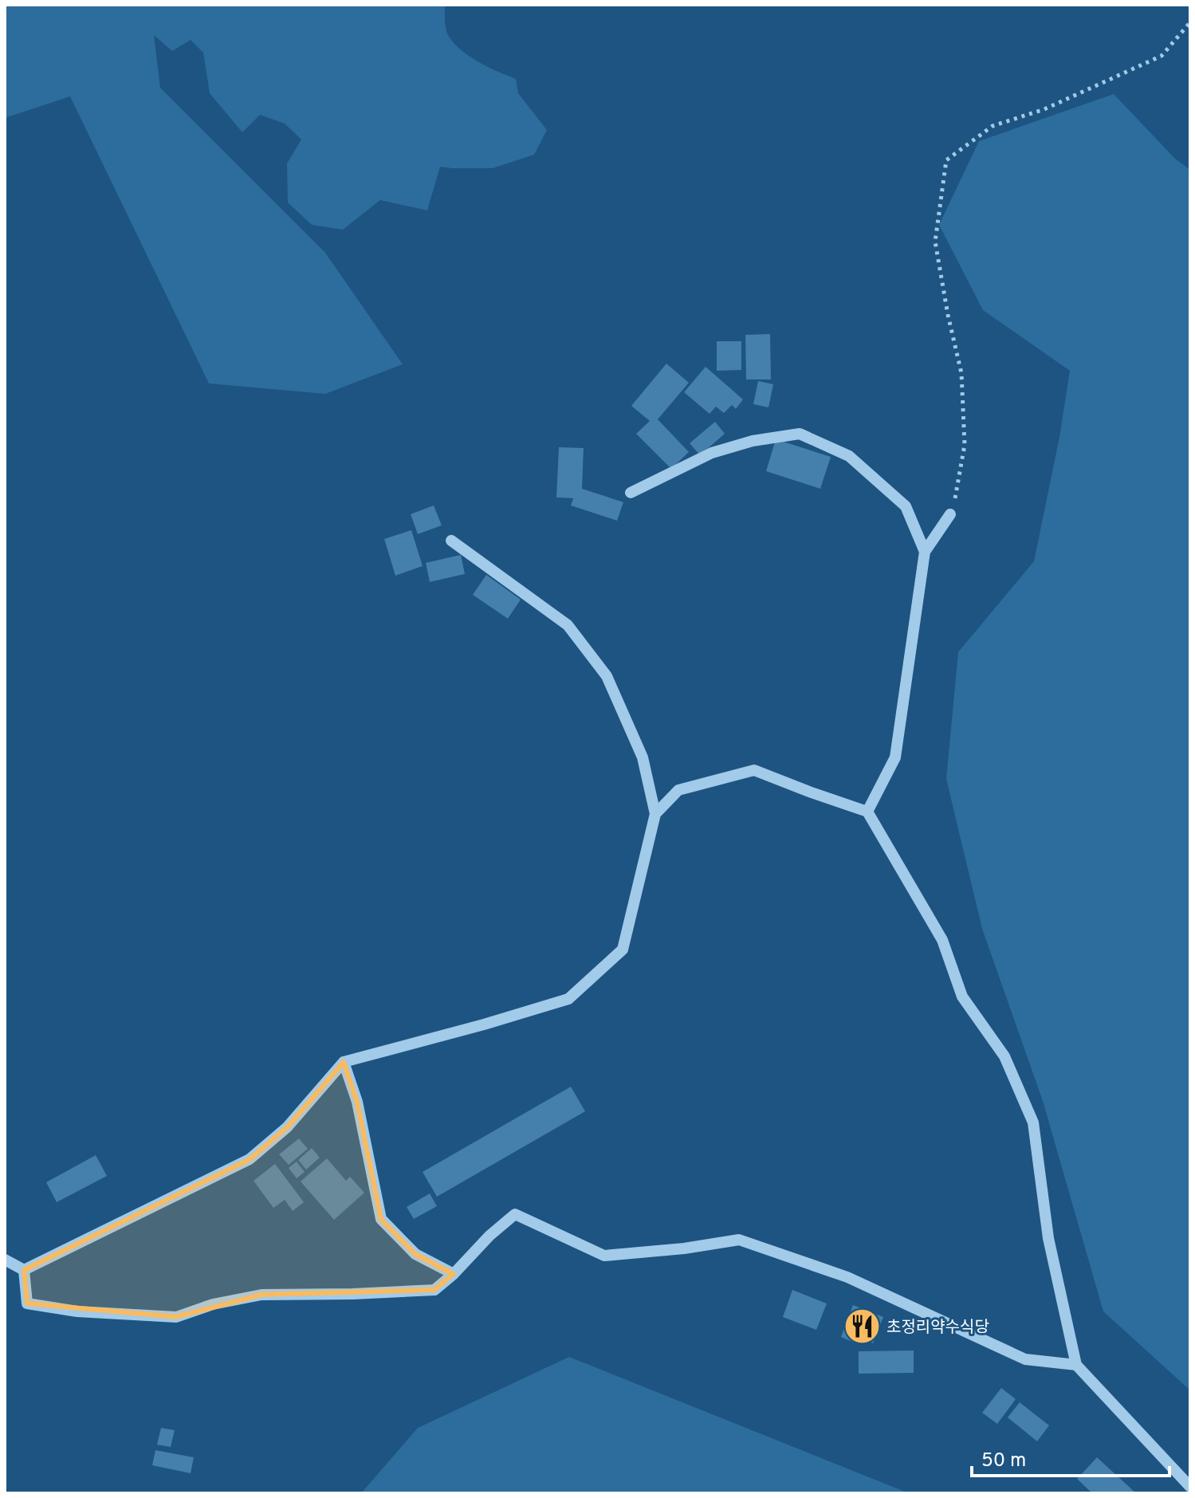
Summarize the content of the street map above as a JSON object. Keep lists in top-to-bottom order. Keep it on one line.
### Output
{"places":{"restaurant":["초정리약수식당"]},"scale_bar":"50 m"}
